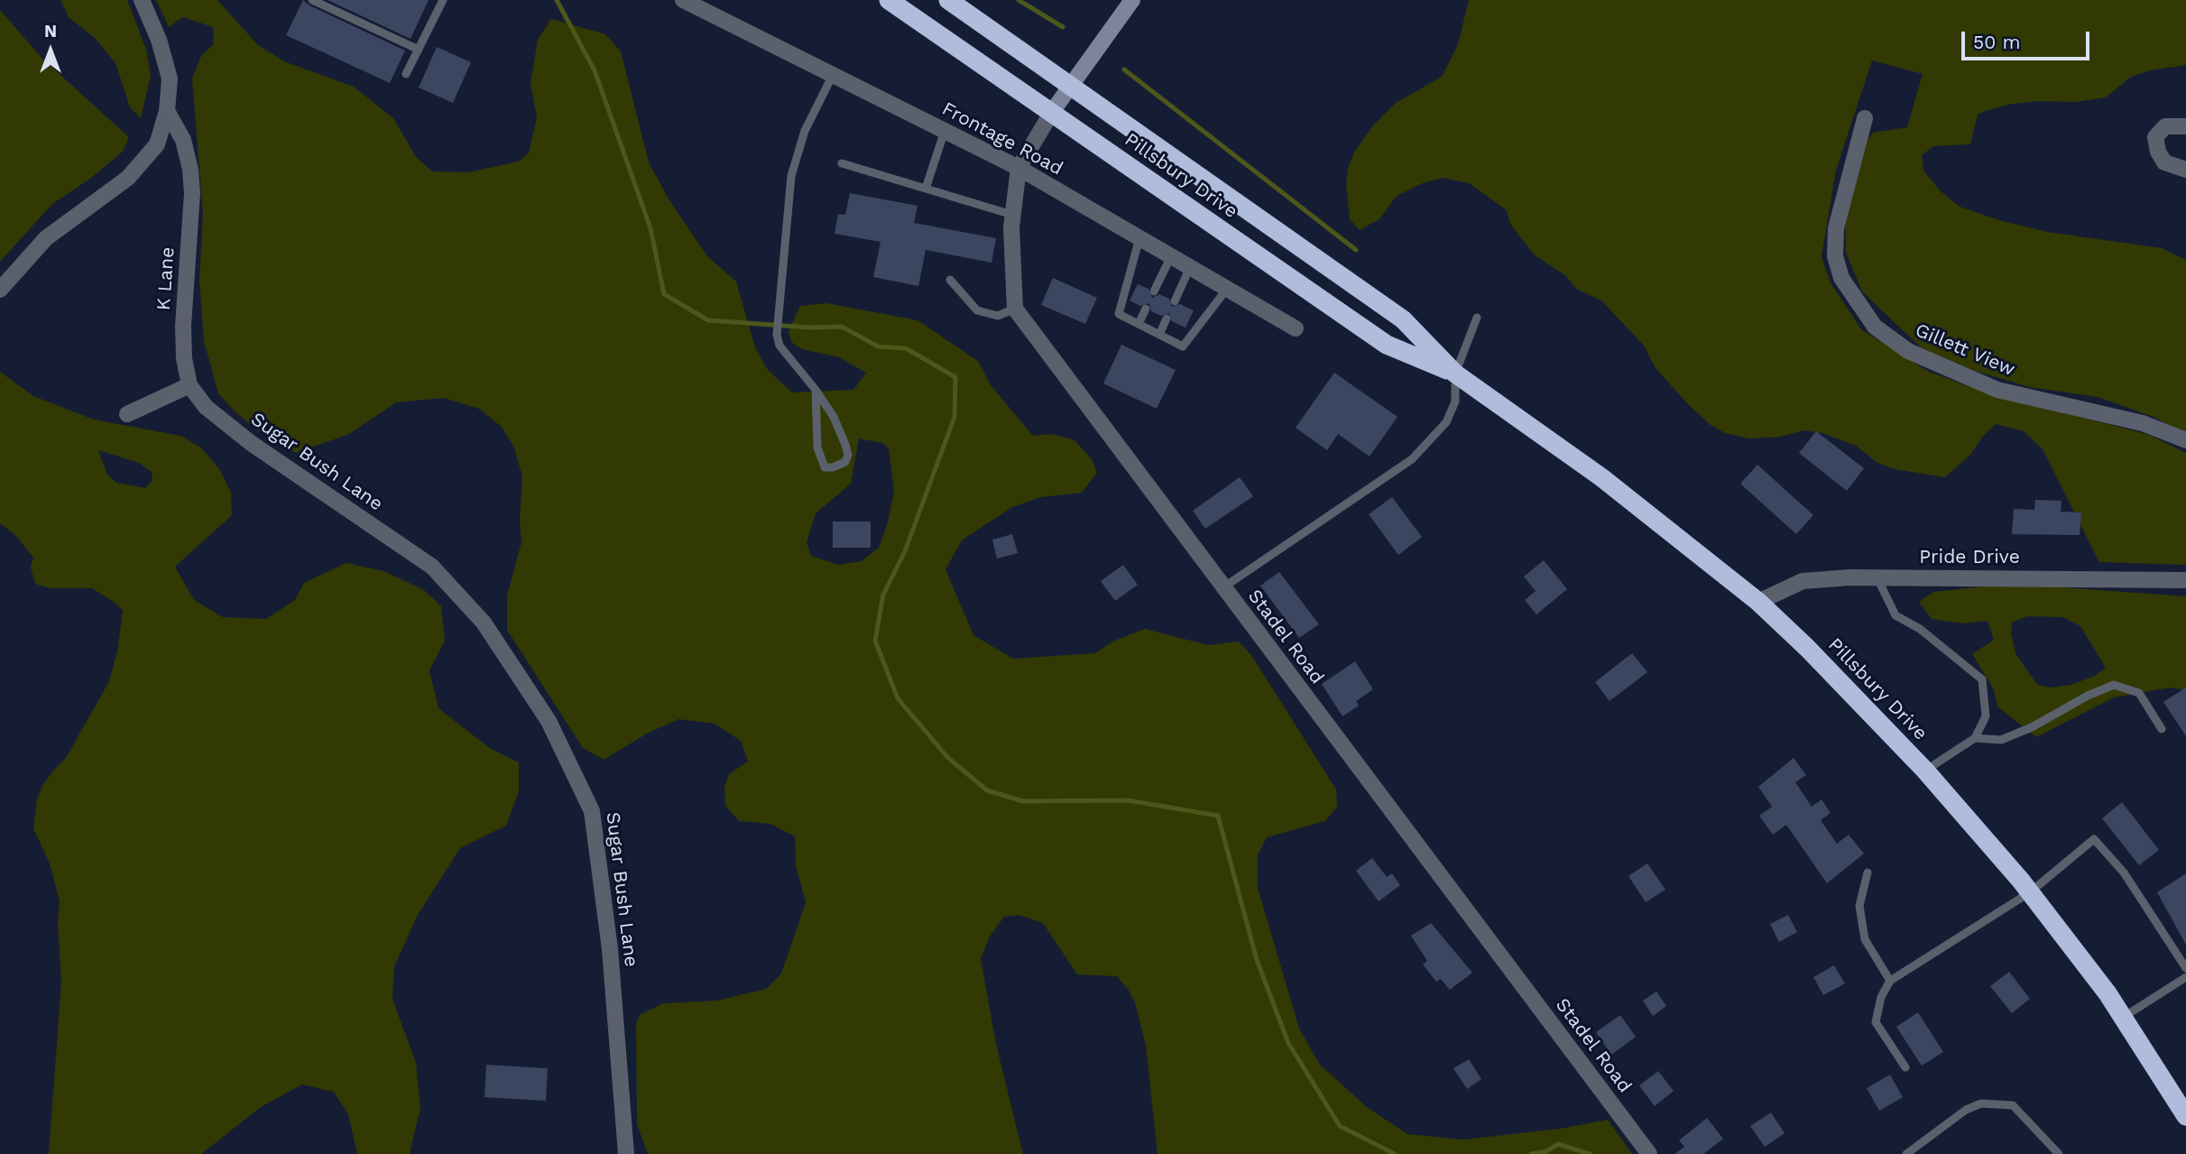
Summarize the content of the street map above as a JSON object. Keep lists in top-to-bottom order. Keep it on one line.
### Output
{"streets":{"highway":["Pillsbury Drive"],"street":["Frontage Road","K Lane","Gillett View","Sugar Bush Lane","Pride Drive","Stadel Road"]},"crossings":[["Pillsbury Drive","Pride Drive"],["K Lane","Sugar Bush Lane"]],"scale_bar":"50 m","north":"top"}
